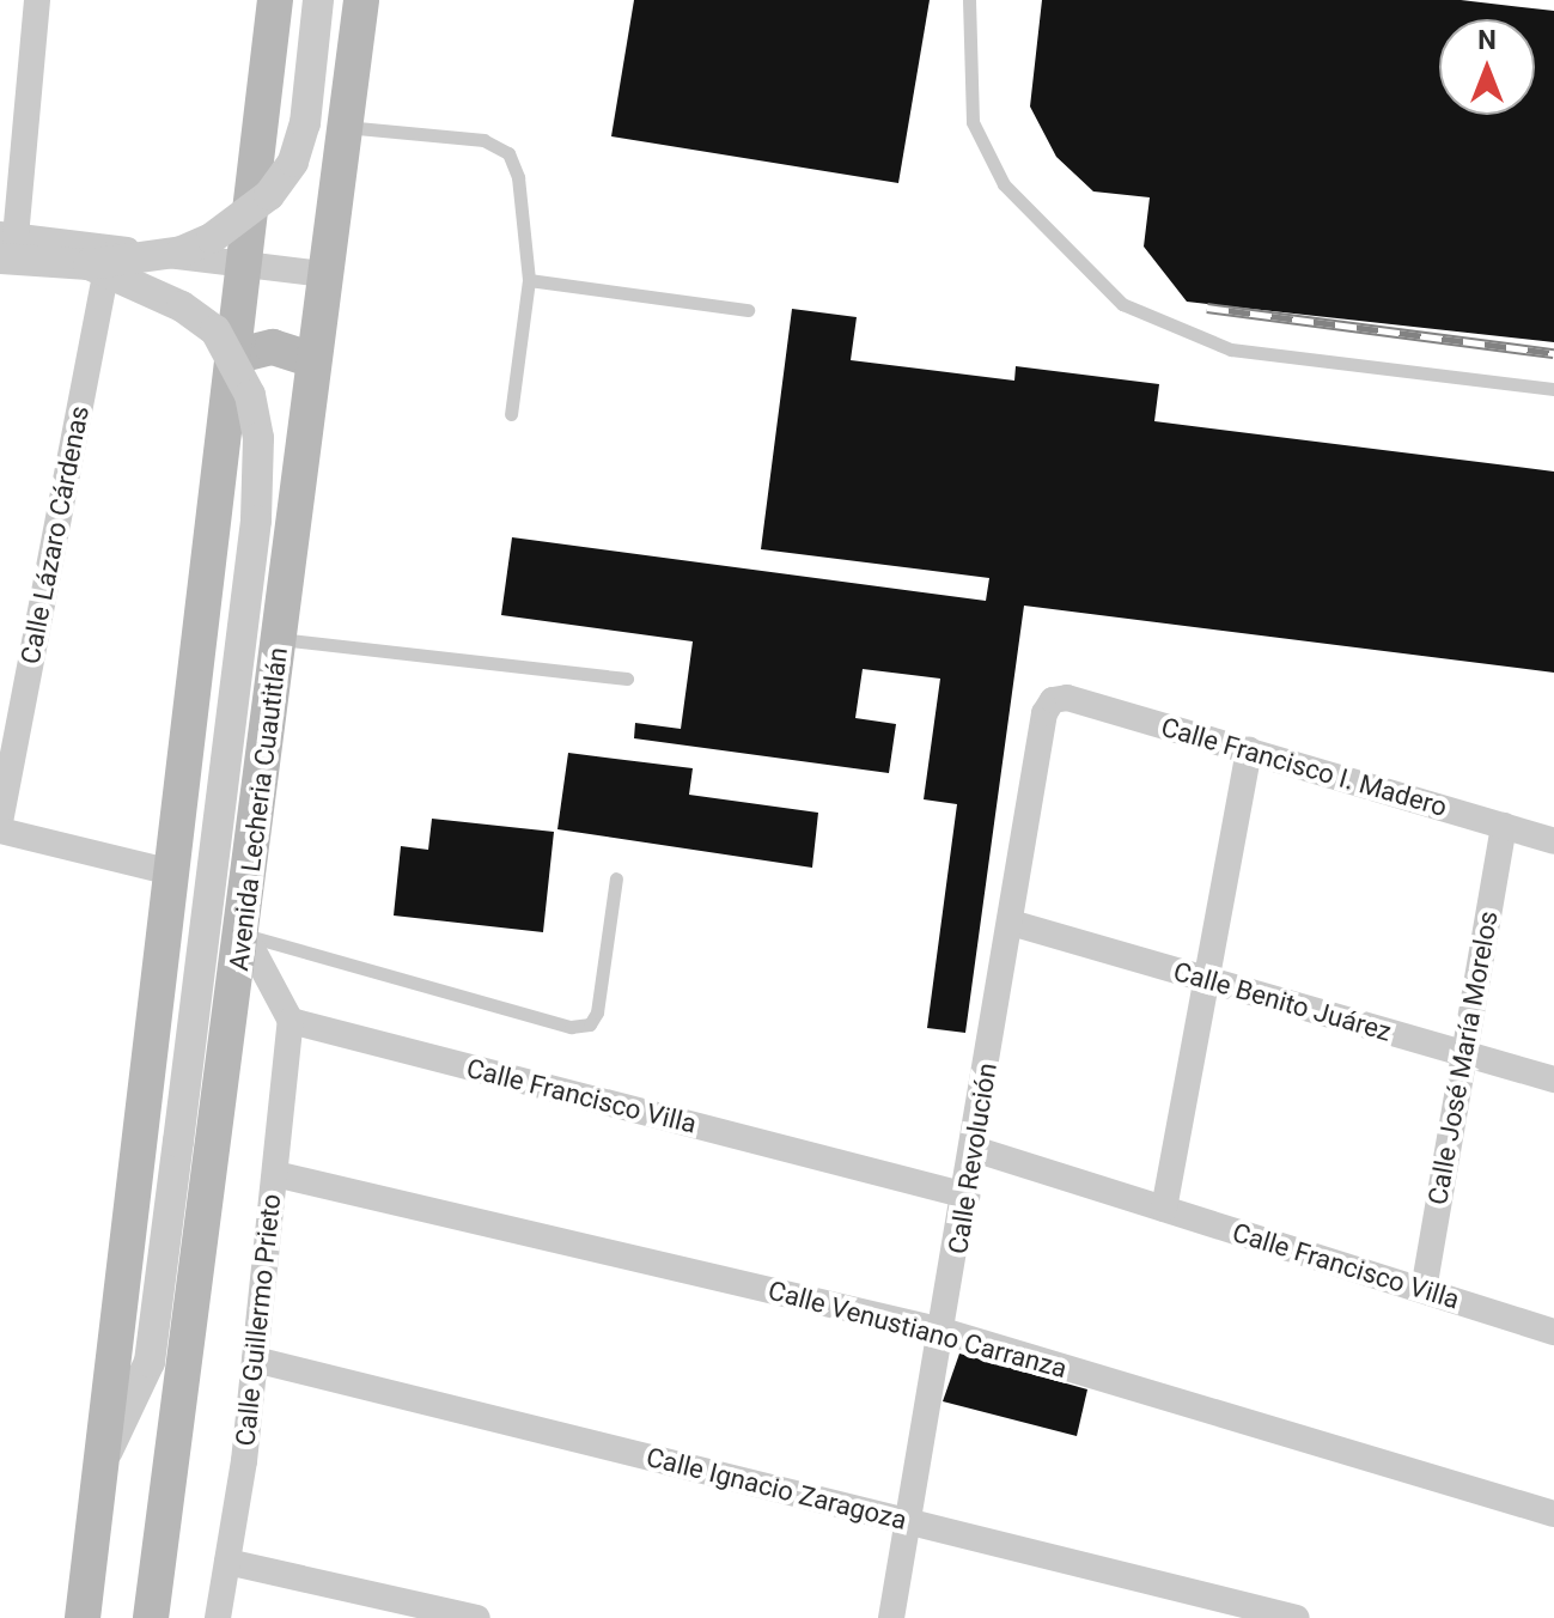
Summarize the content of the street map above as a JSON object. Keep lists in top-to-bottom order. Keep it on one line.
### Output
{"streets":{"main road":["Avenida Lecheria Cuautitlán"],"street":["Calle Lázaro Cárdenas","Calle Francisco I. Madero","Calle Benito Juárez","Calle José María Morelos","Calle Francisco Villa","Calle Revolución","Calle Guillermo Prieto","Calle Venustiano Carranza","Calle Ignacio Zaragoza"]},"crossings":[["Calle Francisco I. Madero","Calle José María Morelos"],["Calle Francisco I. Madero","Calle Revolución"],["Calle Benito Juárez","Calle José María Morelos"],["Calle Benito Juárez","Calle Revolución"],["Calle José María Morelos","Calle Francisco Villa"],["Calle Francisco Villa","Calle Revolución"],["Calle Francisco Villa","Calle Guillermo Prieto"],["Calle Revolución","Calle Venustiano Carranza"],["Calle Revolución","Calle Ignacio Zaragoza"],["Calle Guillermo Prieto","Calle Venustiano Carranza"],["Calle Guillermo Prieto","Calle Ignacio Zaragoza"]],"north":"top"}
